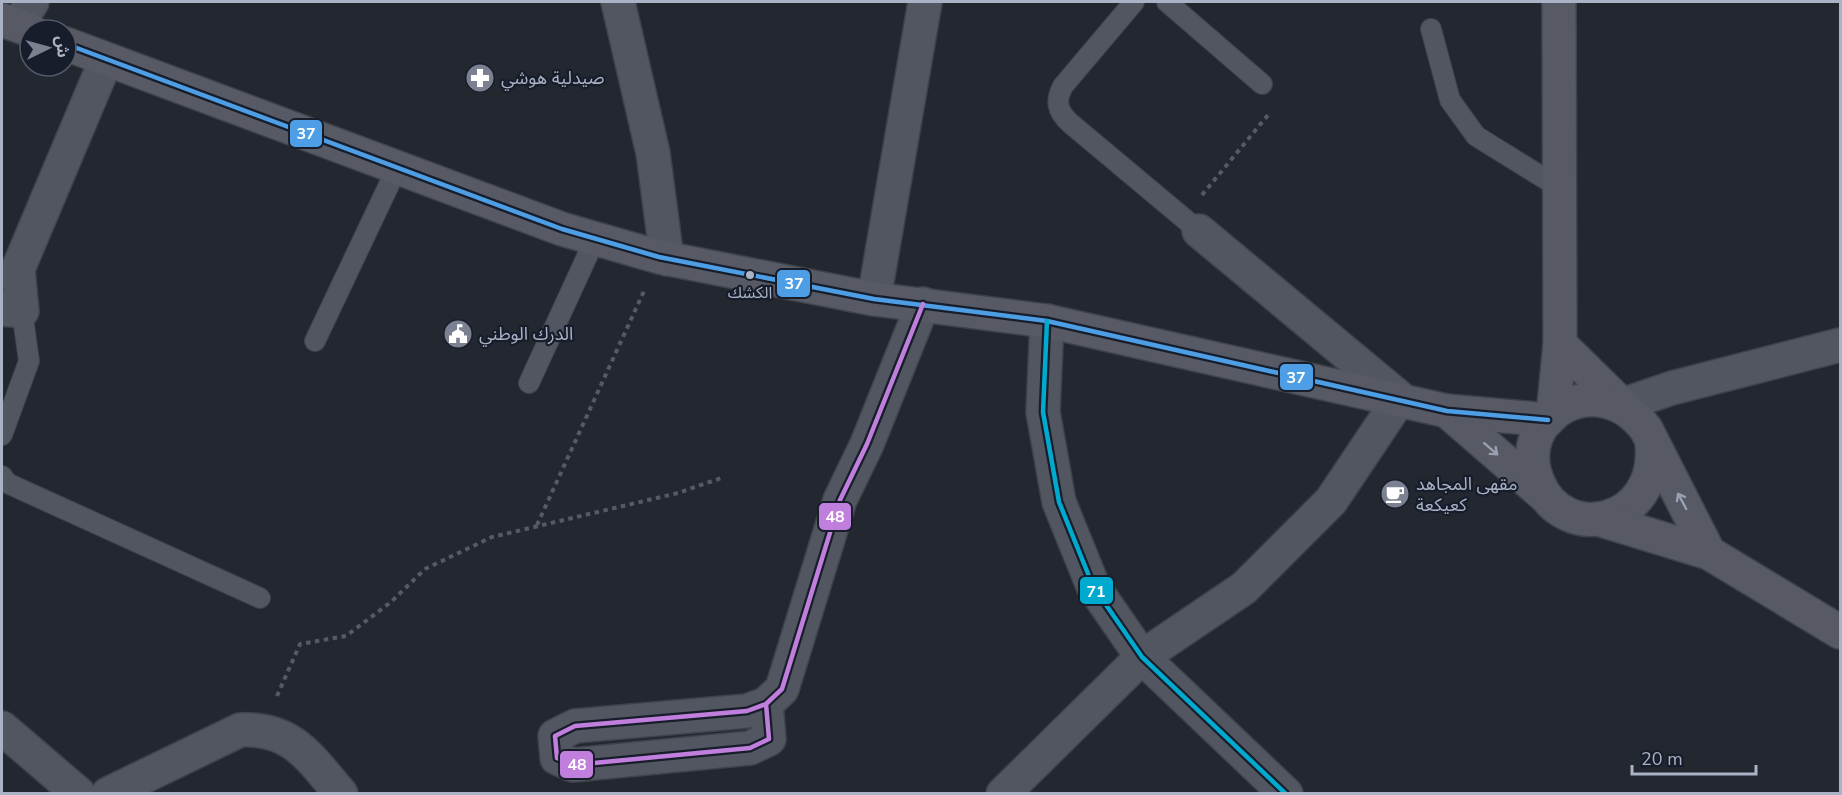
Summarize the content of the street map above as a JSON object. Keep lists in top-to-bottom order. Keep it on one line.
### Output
{"places":{"pharmacy":["صيدلية هوشي"],"other":["الكشك"],"public building":["الدرك الوطني"],"cafe":["مقهى المجاهد كعيكعة"]},"lines":["transit line 37","transit line 48","transit line 71"],"scale_bar":"20 m","north":"right"}
